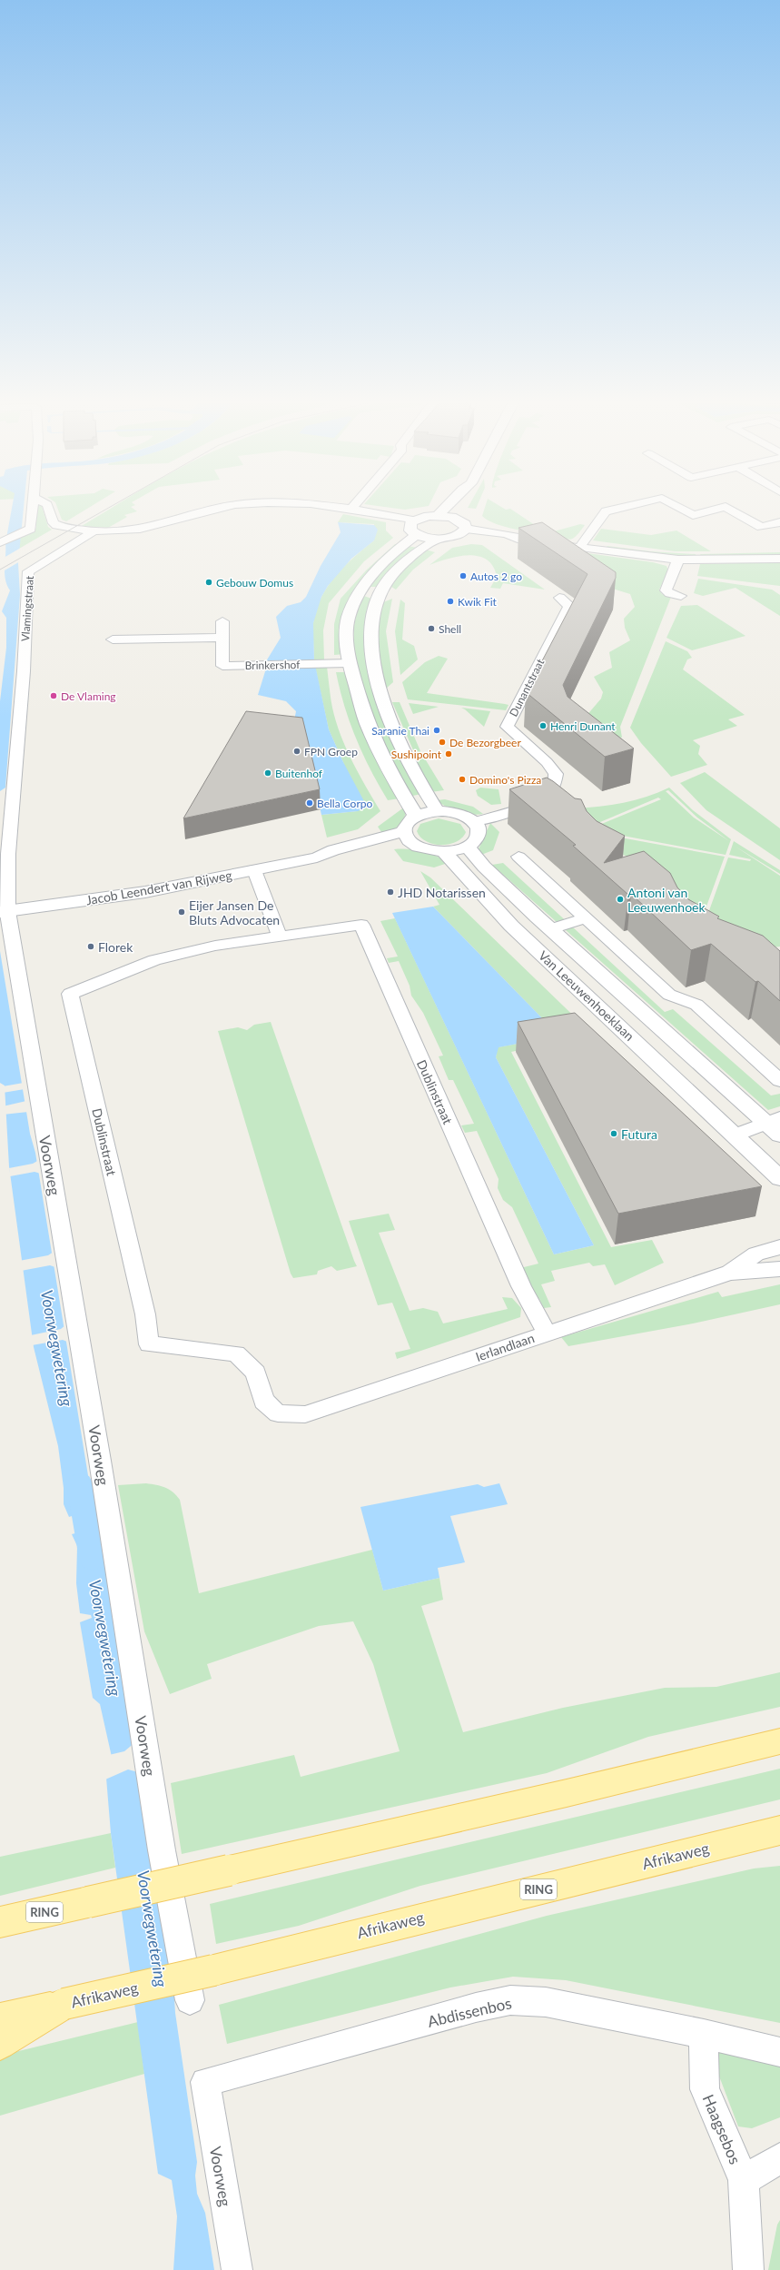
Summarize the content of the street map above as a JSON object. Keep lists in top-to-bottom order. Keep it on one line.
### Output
{"streets":{"main road":["Afrikaweg","RING"],"street":["Vlamingstraat","Brinkershof","Dunantstraat","Jacob Leendert van Rijweg","Van Leeuwenhoeklaan","Dublinstraat","Voorweg","Ierlandlaan","Abdissenbos","Haagsebos"]},"crossings":[["Vlamingstraat","Jacob Leendert van Rijweg"],["Vlamingstraat","Voorweg"],["Jacob Leendert van Rijweg","Voorweg"],["Dublinstraat","Ierlandlaan"],["Voorweg","Abdissenbos"],["Abdissenbos","Haagsebos"]],"water":["Voorwegwetering"],"places":["Autos 2 go","Gebouw Domus","Kwik Fit","Shell","De Vlaming","Henri Dunant","Saranie Thai","De Bezorgbeer","FPN Groep","Sushipoint","Buitenhof","Domino's Pizza","Bella Corpo","JHD Notarissen","Antoni van Leeuwenhoek","Eijer Jansen De Bluts Advocaten","Florek","Futura"]}
